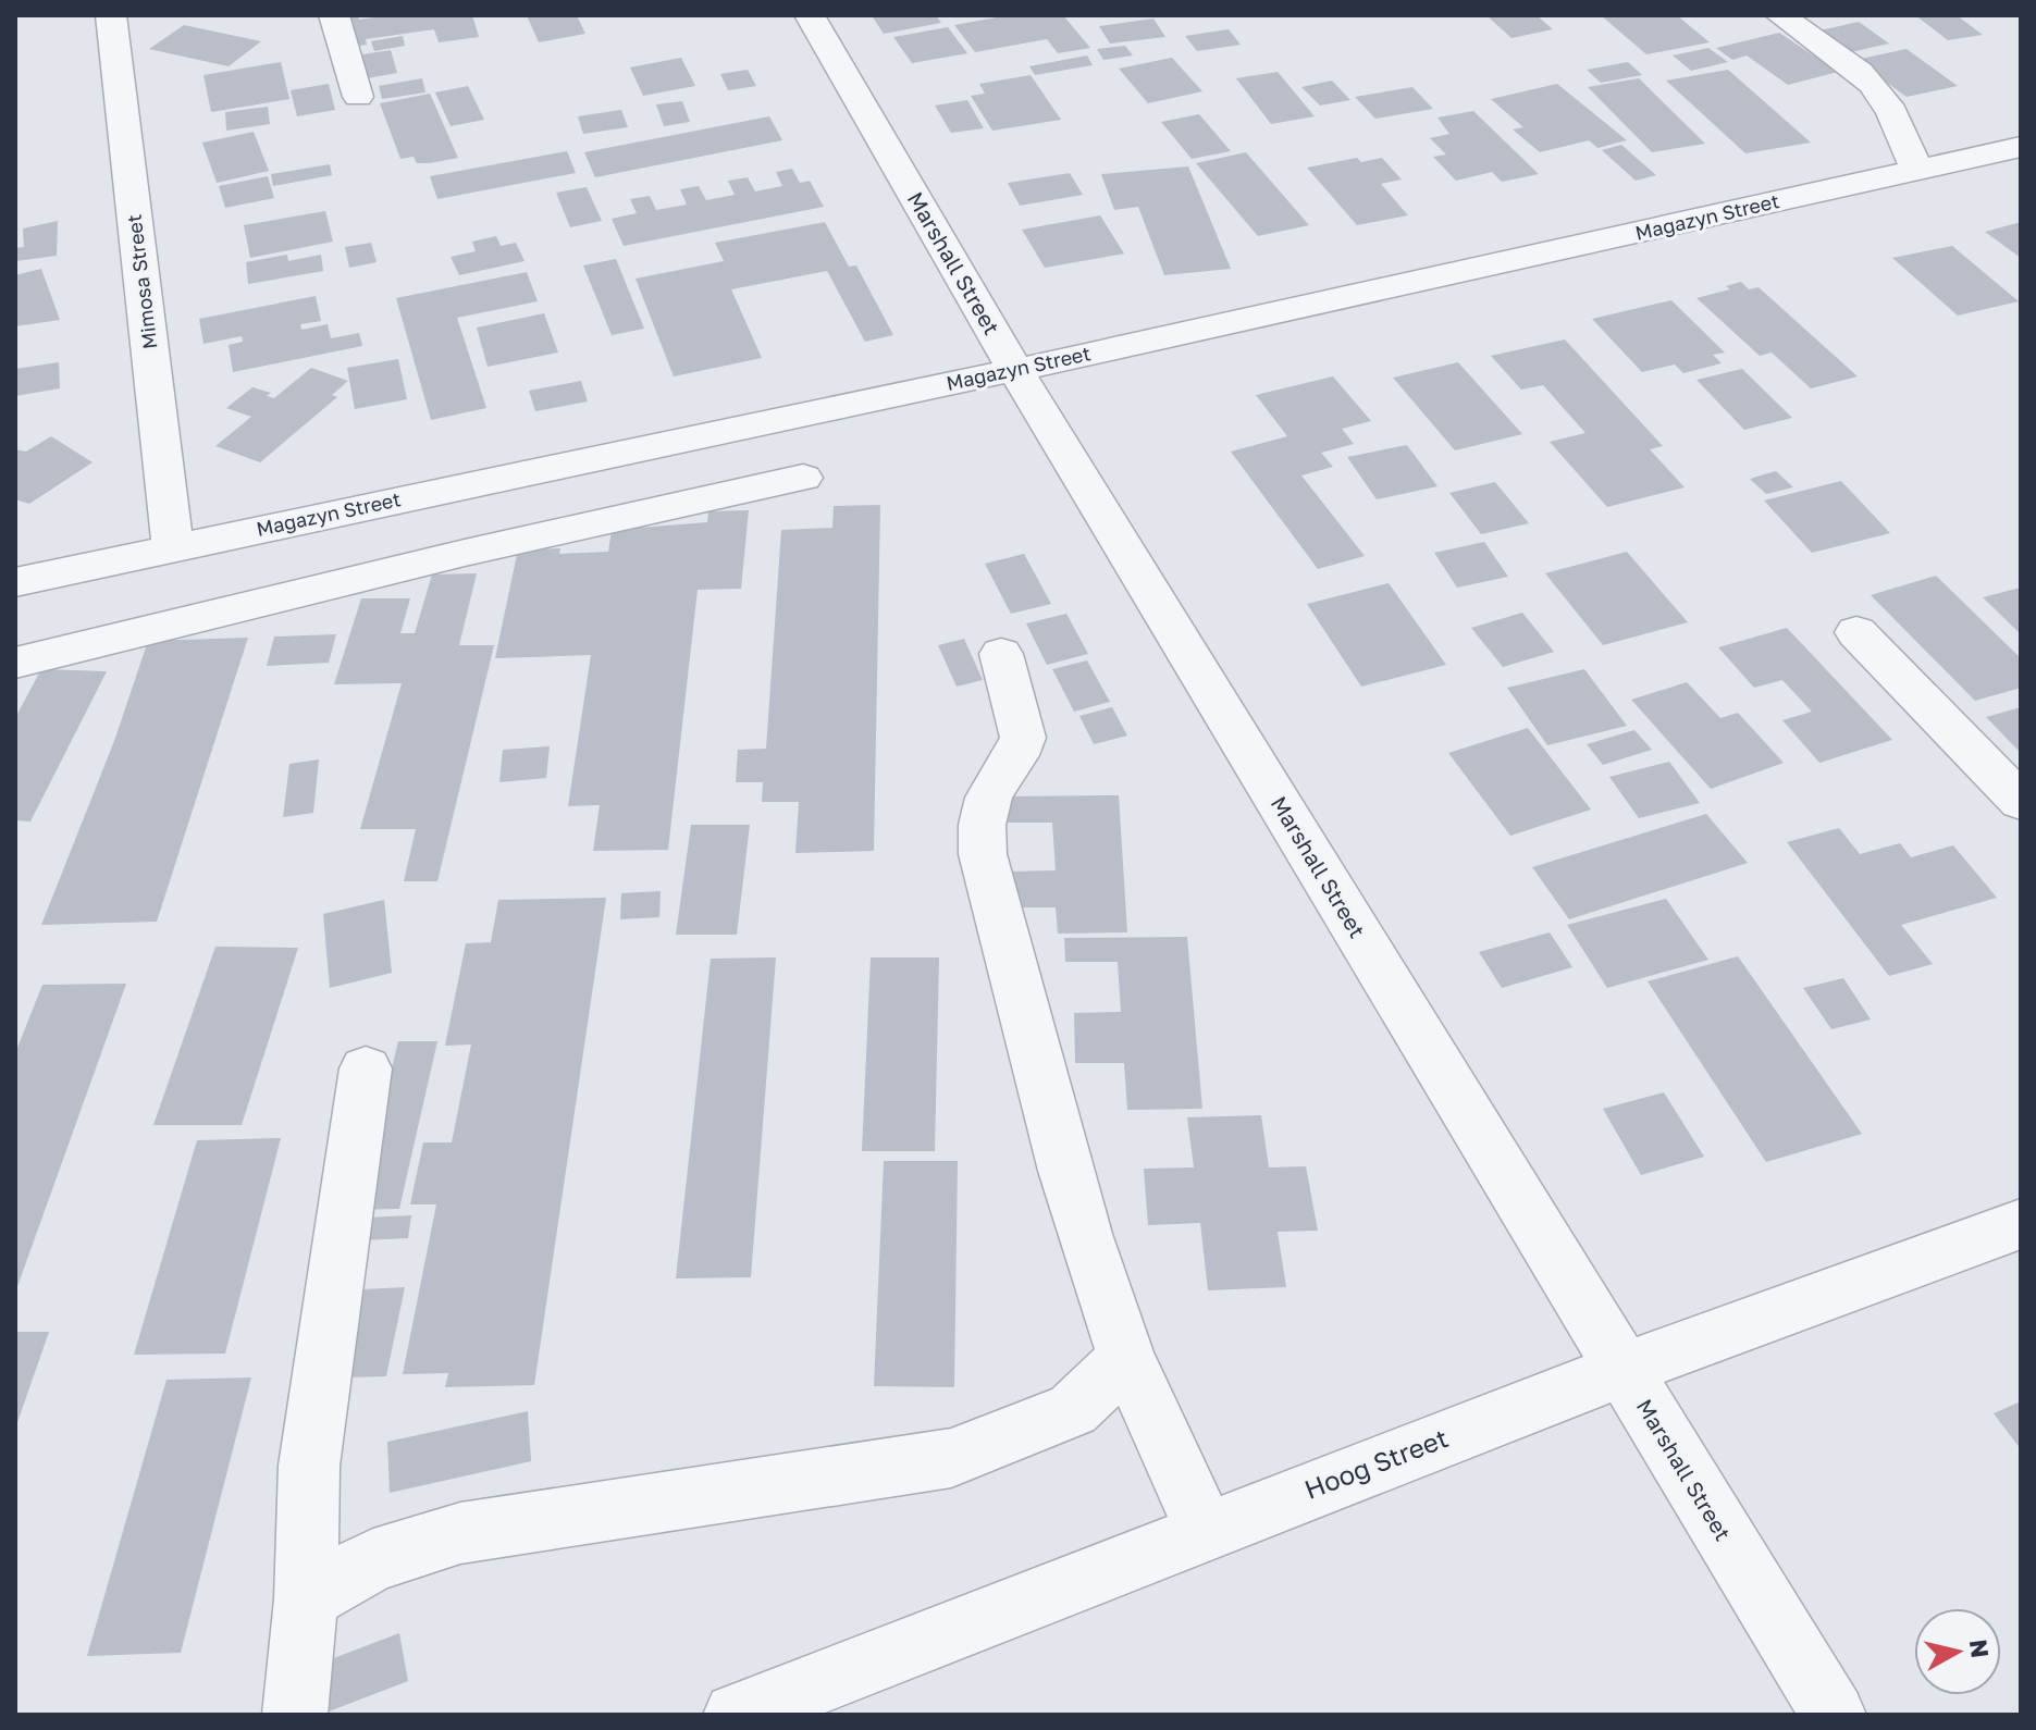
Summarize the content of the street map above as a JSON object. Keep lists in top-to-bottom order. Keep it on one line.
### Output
{"streets":{"street":["Magazyn Street","Marshall Street","Mimosa Street","Hoog Street"]},"crossings":[["Magazyn Street","Marshall Street"],["Magazyn Street","Mimosa Street"],["Marshall Street","Hoog Street"]],"north":"right"}
